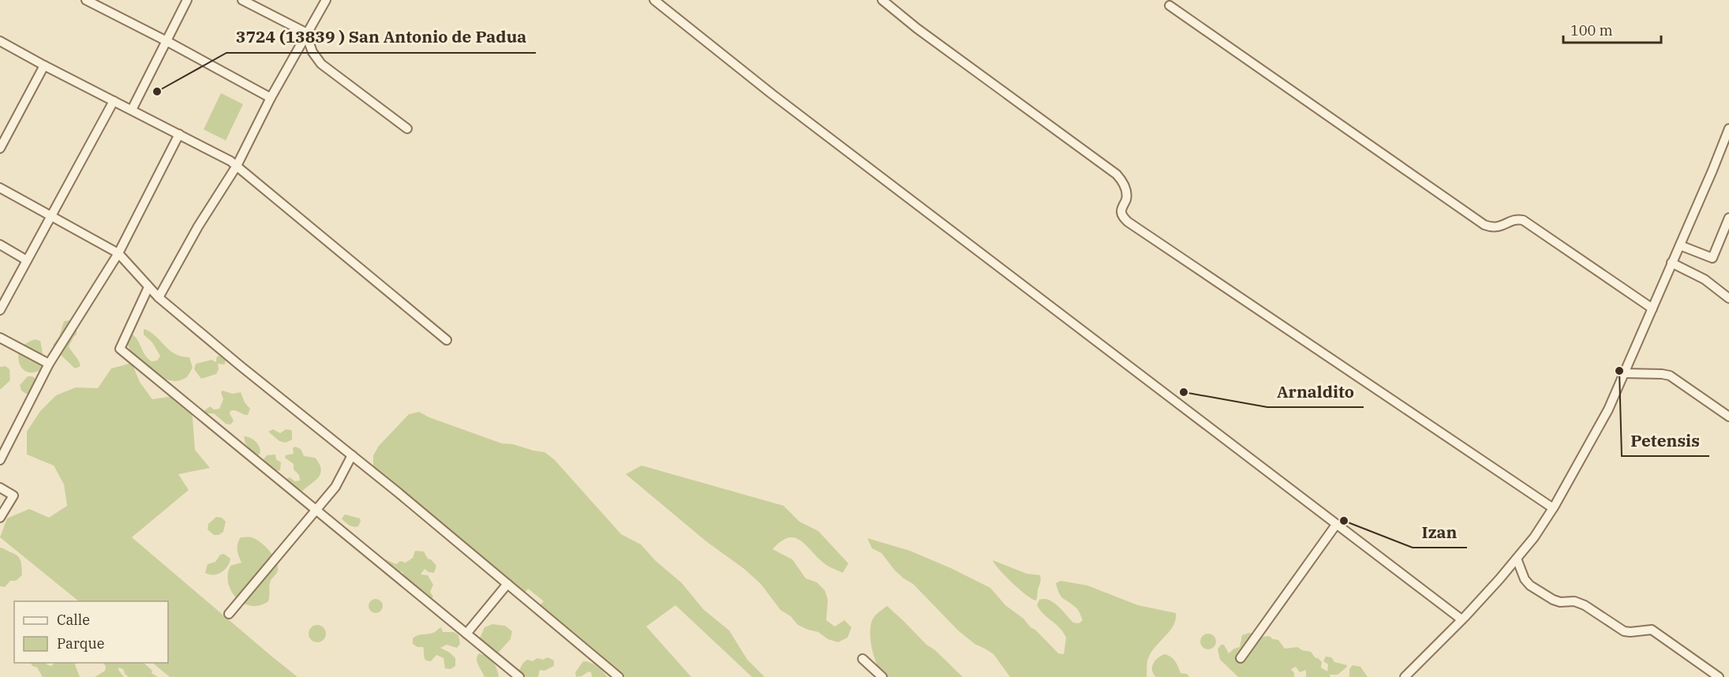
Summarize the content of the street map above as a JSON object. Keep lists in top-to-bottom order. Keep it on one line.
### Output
{"places":["3724 (13839 ) San Antonio de Padua","Petensis","Arnaldito","Izan"],"legend":["Calle","Parque"],"scale_bar":"100 m"}
